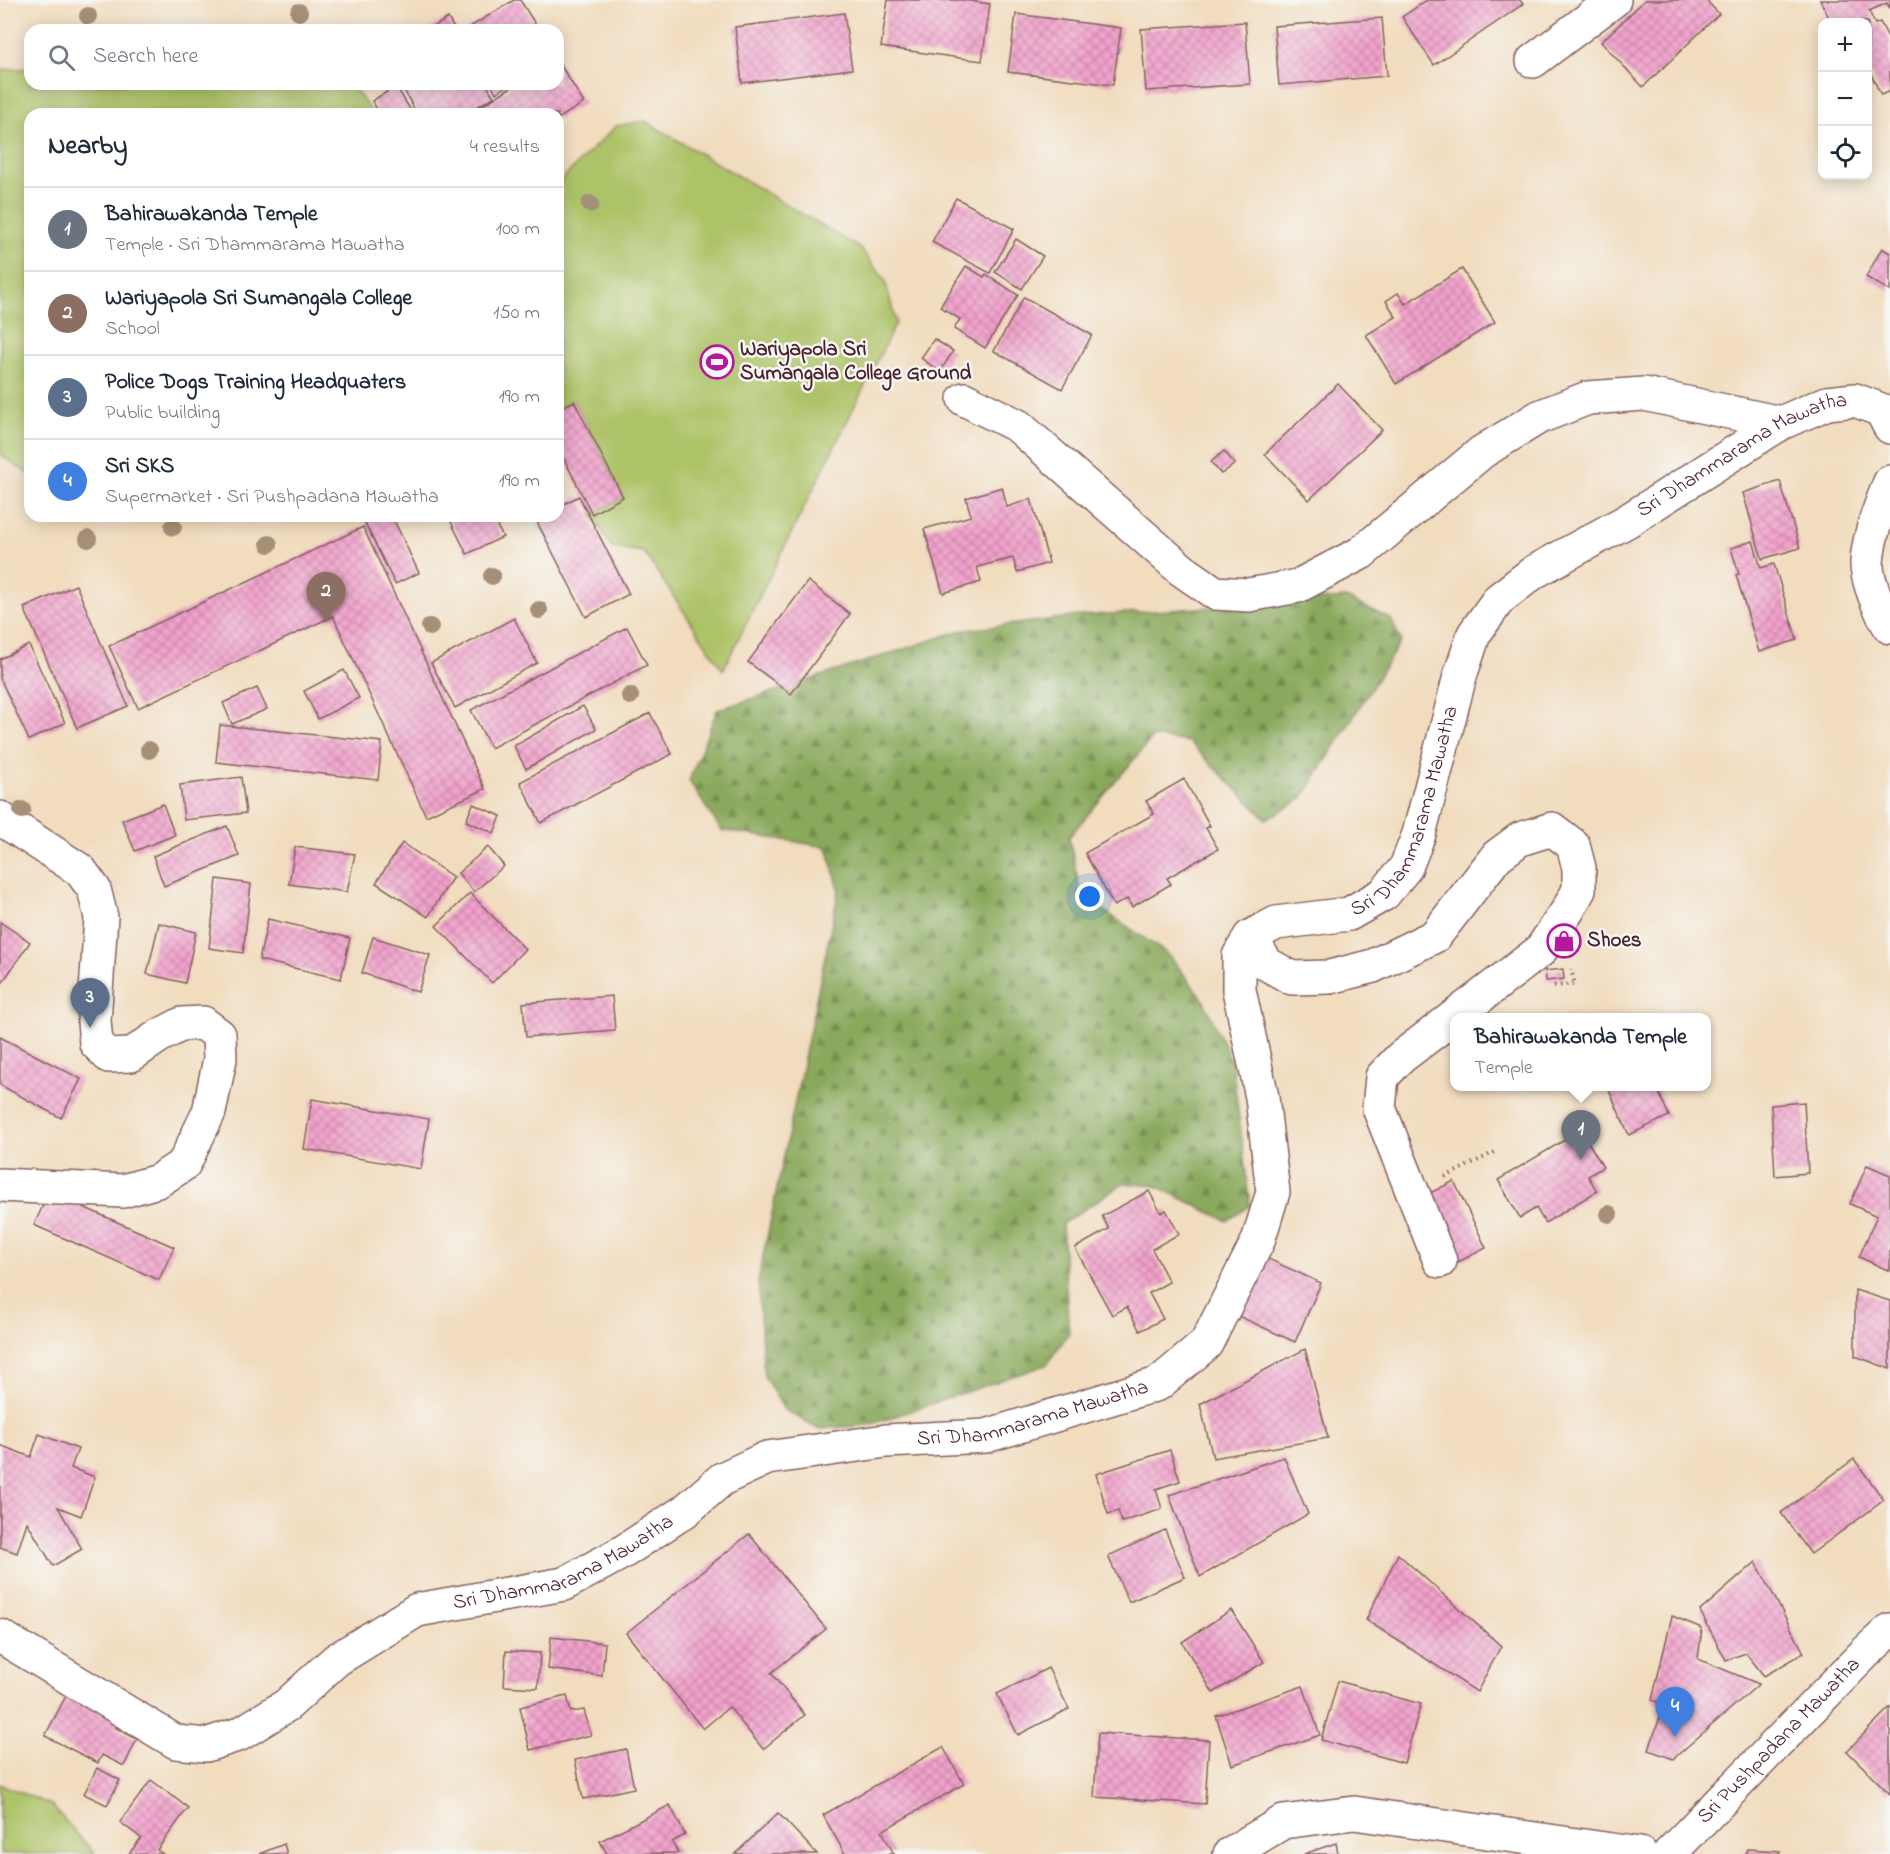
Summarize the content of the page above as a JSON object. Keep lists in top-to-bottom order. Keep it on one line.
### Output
{"streets":{"street":["Sri Dhammarama Mawatha","Sri Pushpadana Mawatha"]},"places":{"sports":["Wariyapola Sri Sumangala College Ground"],"shop":["Shoes"]},"page":{"map_buttons":["+","−"],"search":"Search here","heading":["Nearby","4 results"],"list":[{"mark":"1","name":"Bahirawakanda Temple","note":"Temple · Sri Dhammarama Mawatha","value":"100 m"},{"mark":"2","name":"Wariyapola Sri Sumangala College","note":"School","value":"150 m"},{"mark":"3","name":"Police Dogs Training Headquaters","note":"Public building","value":"190 m"},{"mark":"4","name":"Sri SKS","note":"Supermarket · Sri Pushpadana Mawatha","value":"190 m"}],"pins":["2","3","1","4"],"popup":["Bahirawakanda Temple","Temple"]}}
